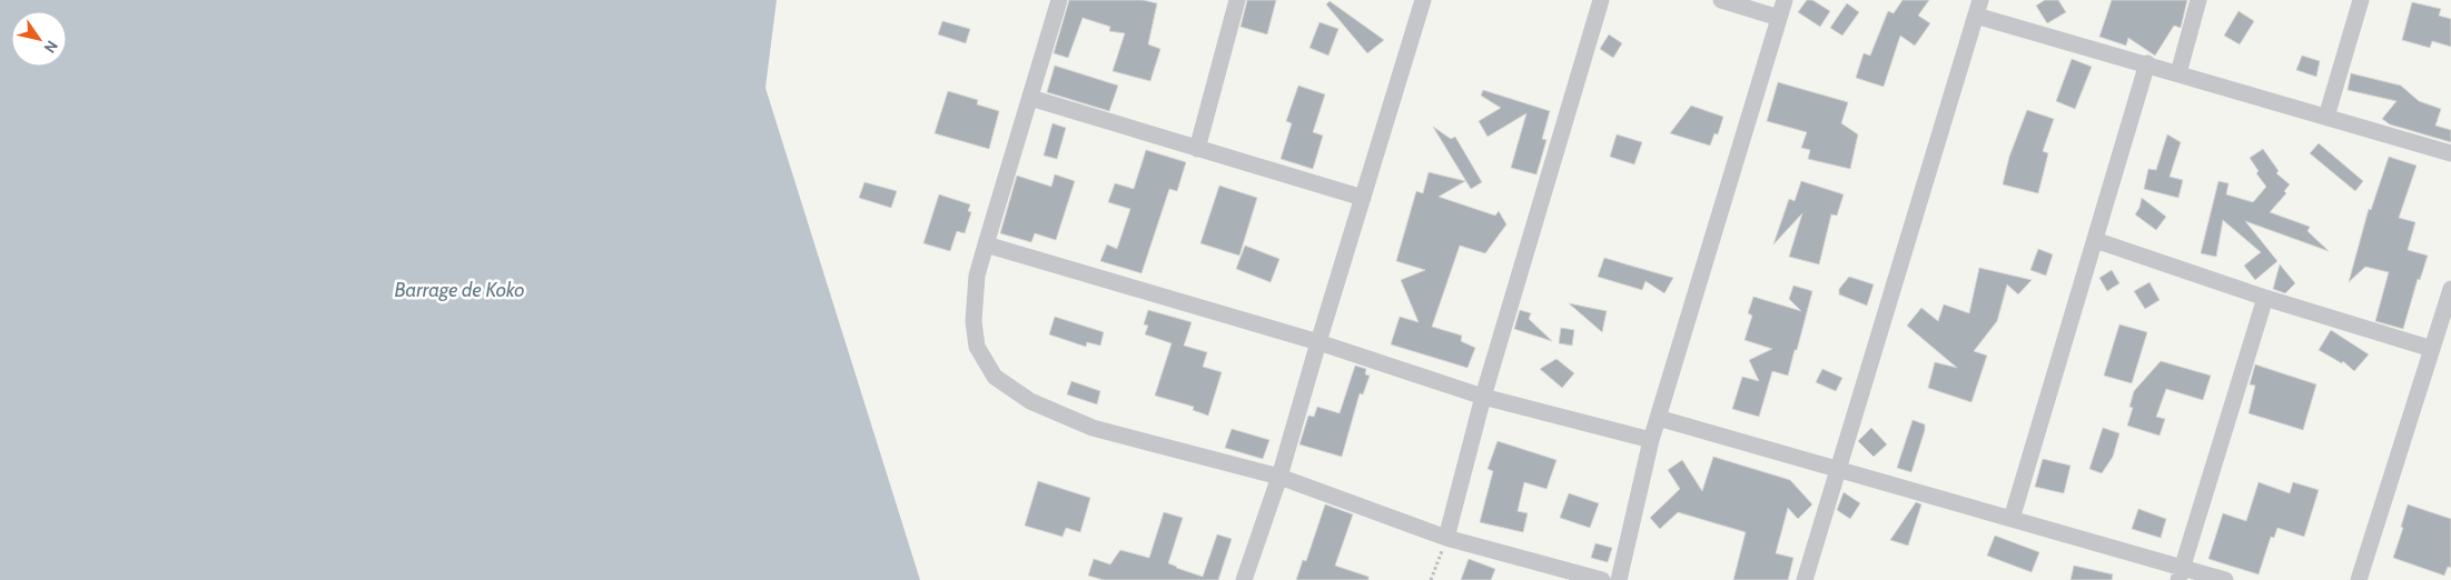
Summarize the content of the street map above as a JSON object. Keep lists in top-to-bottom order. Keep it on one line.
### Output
{"water":["Barrage de Koko"],"north":"bottom right"}
